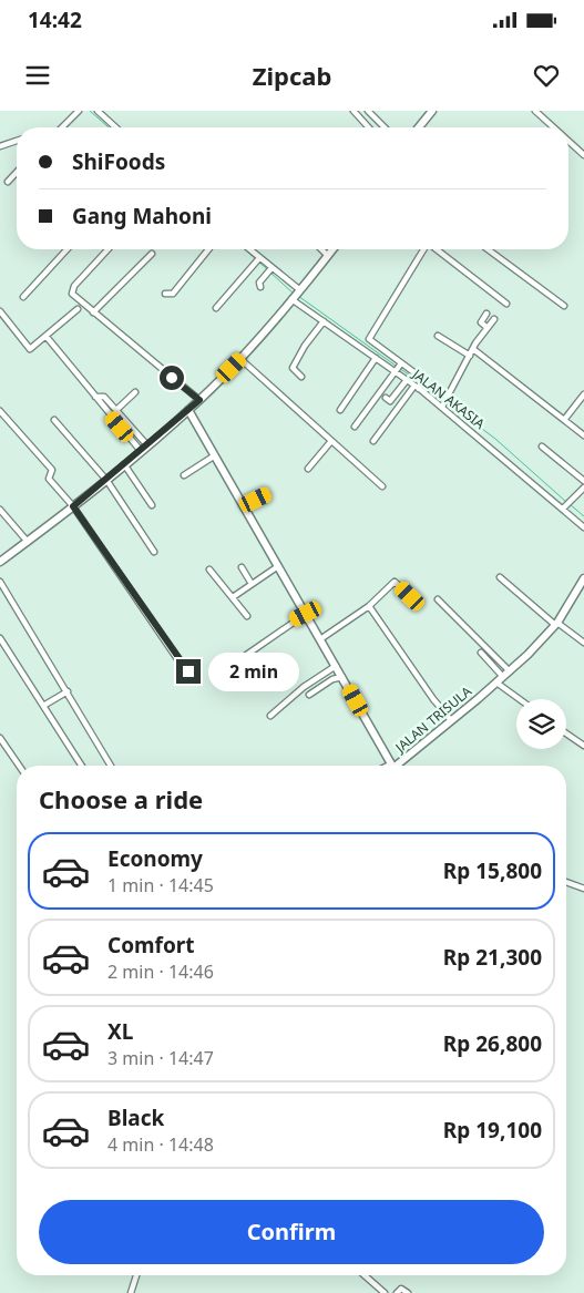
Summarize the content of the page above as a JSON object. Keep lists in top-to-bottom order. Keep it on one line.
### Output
{"streets":{"street":["JALAN AKASIA","JALAN TRISULA"]},"page":{"status":"14:42","header":"Zipcab","banner":["ShiFoods","Gang Mahoni"],"bubble":"2 min","heading":"Choose a ride","list":[{"name":"Economy","note":"1 min · 14:45","value":"Rp 15,800"},{"name":"Comfort","note":"2 min · 14:46","value":"Rp 21,300"},{"name":"XL","note":"3 min · 14:47","value":"Rp 26,800"},{"name":"Black","note":"4 min · 14:48","value":"Rp 19,100"}],"buttons":"Confirm"}}
